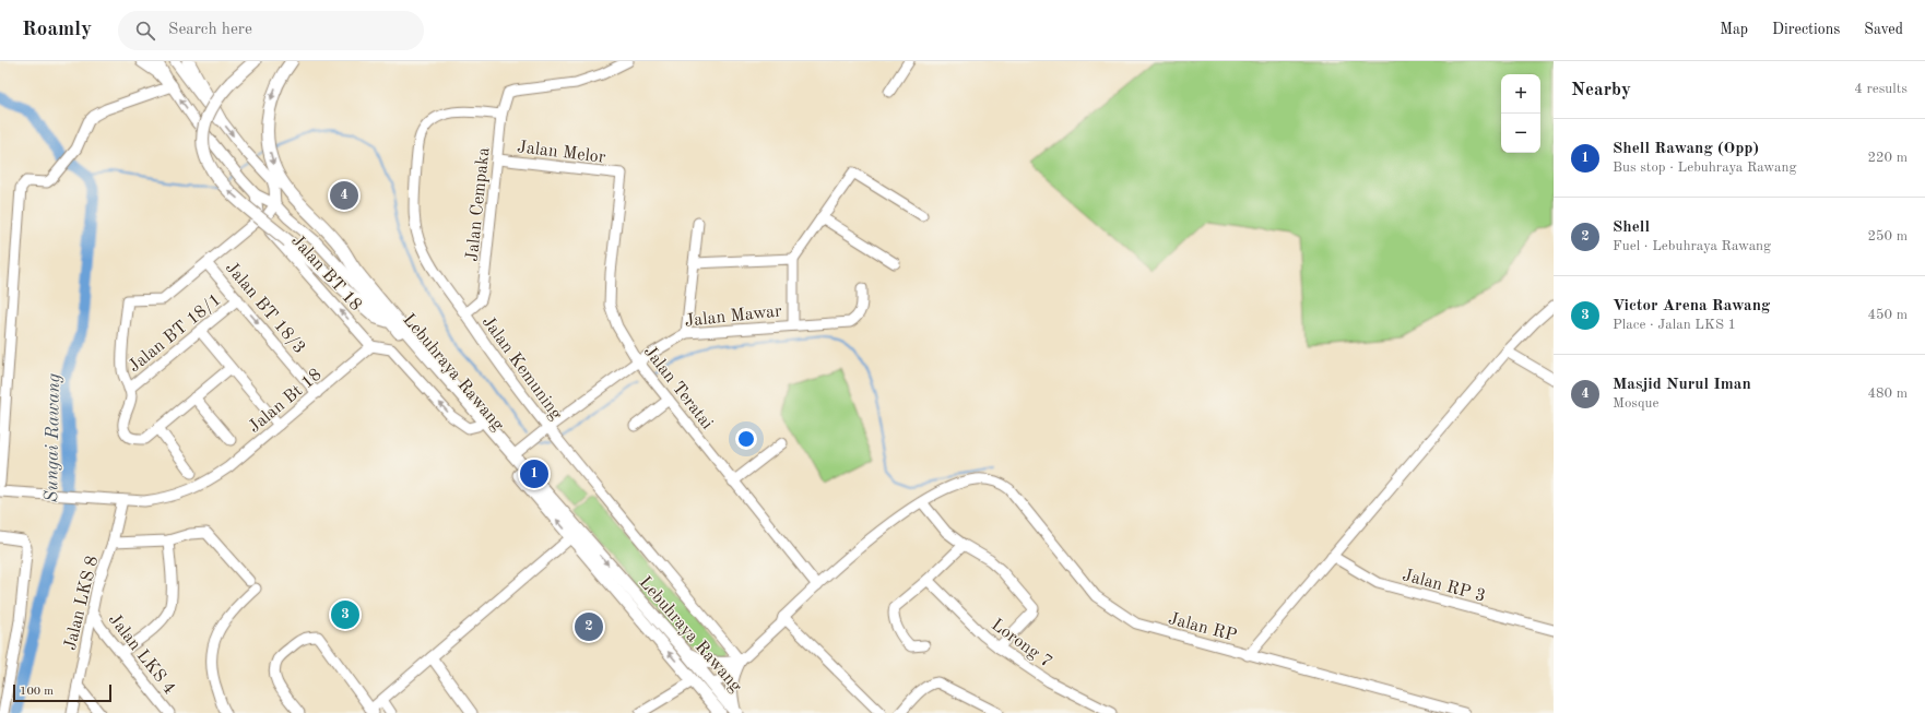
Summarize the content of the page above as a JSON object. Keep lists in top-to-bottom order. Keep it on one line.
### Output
{"streets":{"main road":["Lebuhraya Rawang"],"street":["Jalan Melor","Jalan Cempaka","Jalan BT 18","Jalan BT 18/3","Jalan Mawar","Jalan BT 18/1","Jalan Kemuning","Jalan Teratai","Jalan Bt 18","Jalan RP 3","Jalan LKS 8","Jalan RP","Lorong 7","Jalan LKS 4"]},"crossings":[["Jalan Melor","Jalan Cempaka"],["Jalan Melor","Jalan Teratai"],["Jalan Cempaka","Jalan Kemuning"],["Jalan BT 18","Jalan Bt 18"],["Jalan BT 18/3","Jalan BT 18/1"],["Jalan BT 18/3","Jalan Bt 18"],["Jalan Mawar","Jalan Kemuning"],["Jalan Mawar","Lebuhraya Rawang"],["Jalan Mawar","Jalan Teratai"],["Jalan Bt 18","Jalan LKS 8"],["Jalan LKS 8","Jalan LKS 4"]],"one_way":["Jalan BT 18"],"water":["Sungai Rawang"],"scale_bar":"100 m","page":{"header":"Roamly","search":"Search here","nav":["Map","Directions","Saved"],"heading":["Nearby","4 results"],"map_buttons":["+","−"],"list":[{"mark":"1","name":"Shell Rawang (Opp)","note":"Bus stop · Lebuhraya Rawang","value":"220 m"},{"mark":"2","name":"Shell","note":"Fuel · Lebuhraya Rawang","value":"250 m"},{"mark":"3","name":"Victor Arena Rawang","note":"Place · Jalan LKS 1","value":"450 m"},{"mark":"4","name":"Masjid Nurul Iman","note":"Mosque","value":"480 m"}],"pins":["4","1","3","2"],"scale":"100 m"}}
